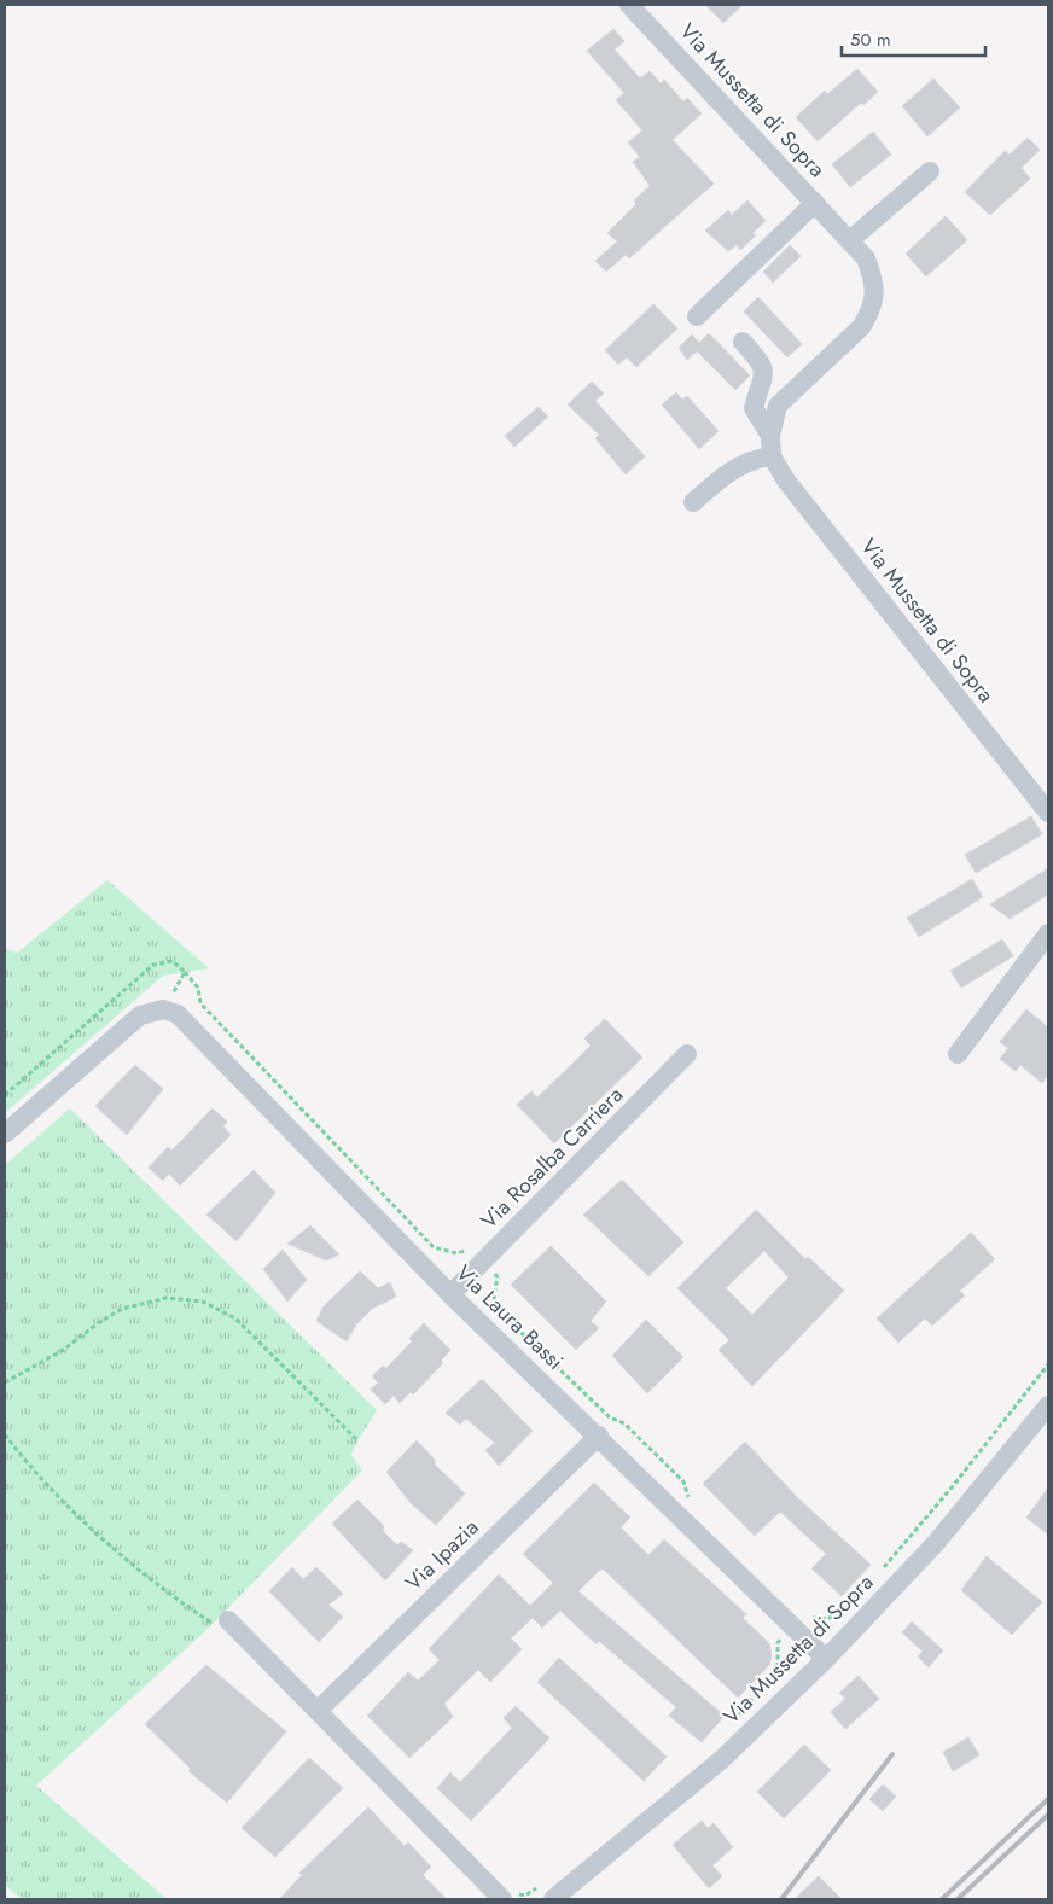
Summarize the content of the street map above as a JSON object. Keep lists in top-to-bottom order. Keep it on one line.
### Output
{"streets":{"street":["Via Mussetta di Sopra","Via Rosalba Carriera","Via Laura Bassi","Via Ipazia"]},"crossings":[["Via Mussetta di Sopra","Via Laura Bassi"],["Via Rosalba Carriera","Via Laura Bassi"],["Via Laura Bassi","Via Ipazia"]],"scale_bar":"50 m"}
